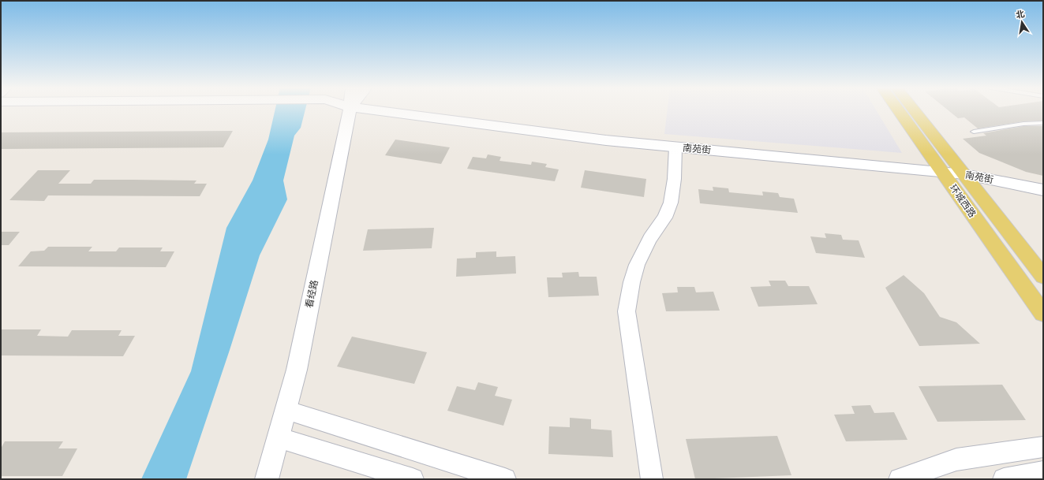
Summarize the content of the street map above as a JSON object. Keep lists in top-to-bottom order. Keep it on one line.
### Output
{"streets":{"main road":["环城西路"],"street":["南苑街","看经路"]},"crossings":[["南苑街","环城西路"]],"north":"top"}
